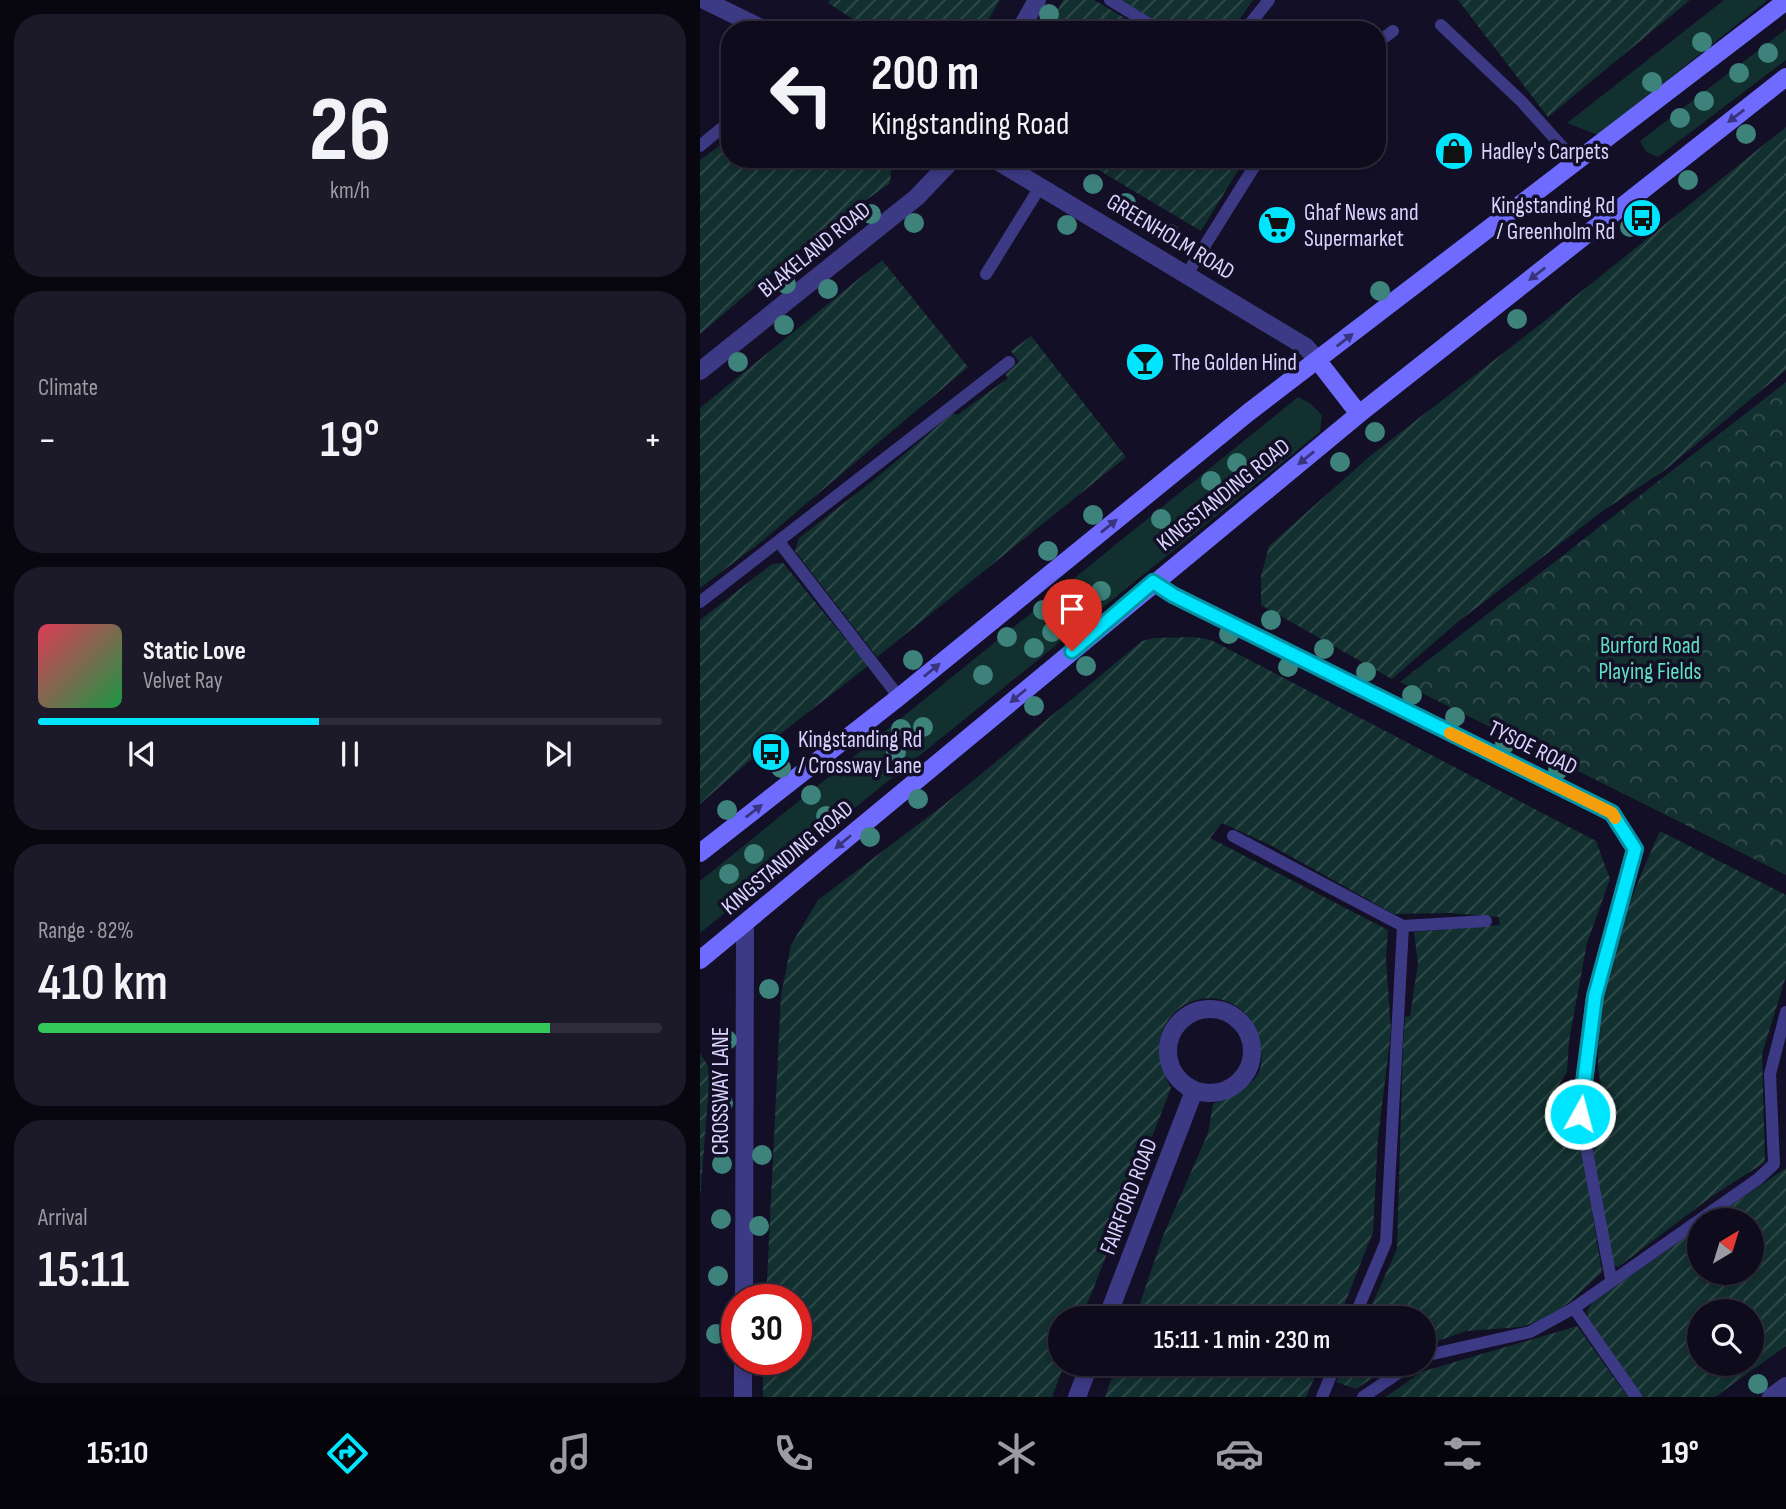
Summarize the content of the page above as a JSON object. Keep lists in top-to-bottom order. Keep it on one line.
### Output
{"streets":{"main road":["KINGSTANDING ROAD"],"street":["GREENHOLM ROAD","BLAKELAND ROAD","TYSOE ROAD","CROSSWAY LANE","FAIRFORD ROAD"]},"crossings":[["GREENHOLM ROAD","KINGSTANDING ROAD"],["KINGSTANDING ROAD","TYSOE ROAD"],["KINGSTANDING ROAD","CROSSWAY LANE"]],"parks":["Burford Road Playing Fields"],"places":{"shop":["Hadley's Carpets"],"bus stop":["Kingstanding Rd / Greenholm Rd","Kingstanding Rd / Crossway Lane"],"supermarket":["Ghaf News and Supermarket"],"bar":["The Golden Hind"]},"north":"top right","page":{"tile":[["26","km/h"],"Climate",["Range · 82%","410 km"],["Arrival","15:11"]],"turn":["200 m","Kingstanding Road"],"heat":["−","19°","+"],"song":["Static Love","Velvet Ray"],"limit":"30","trip":"15:11 · 1 min · 230 m","tabs":["15:10","19°"]}}
